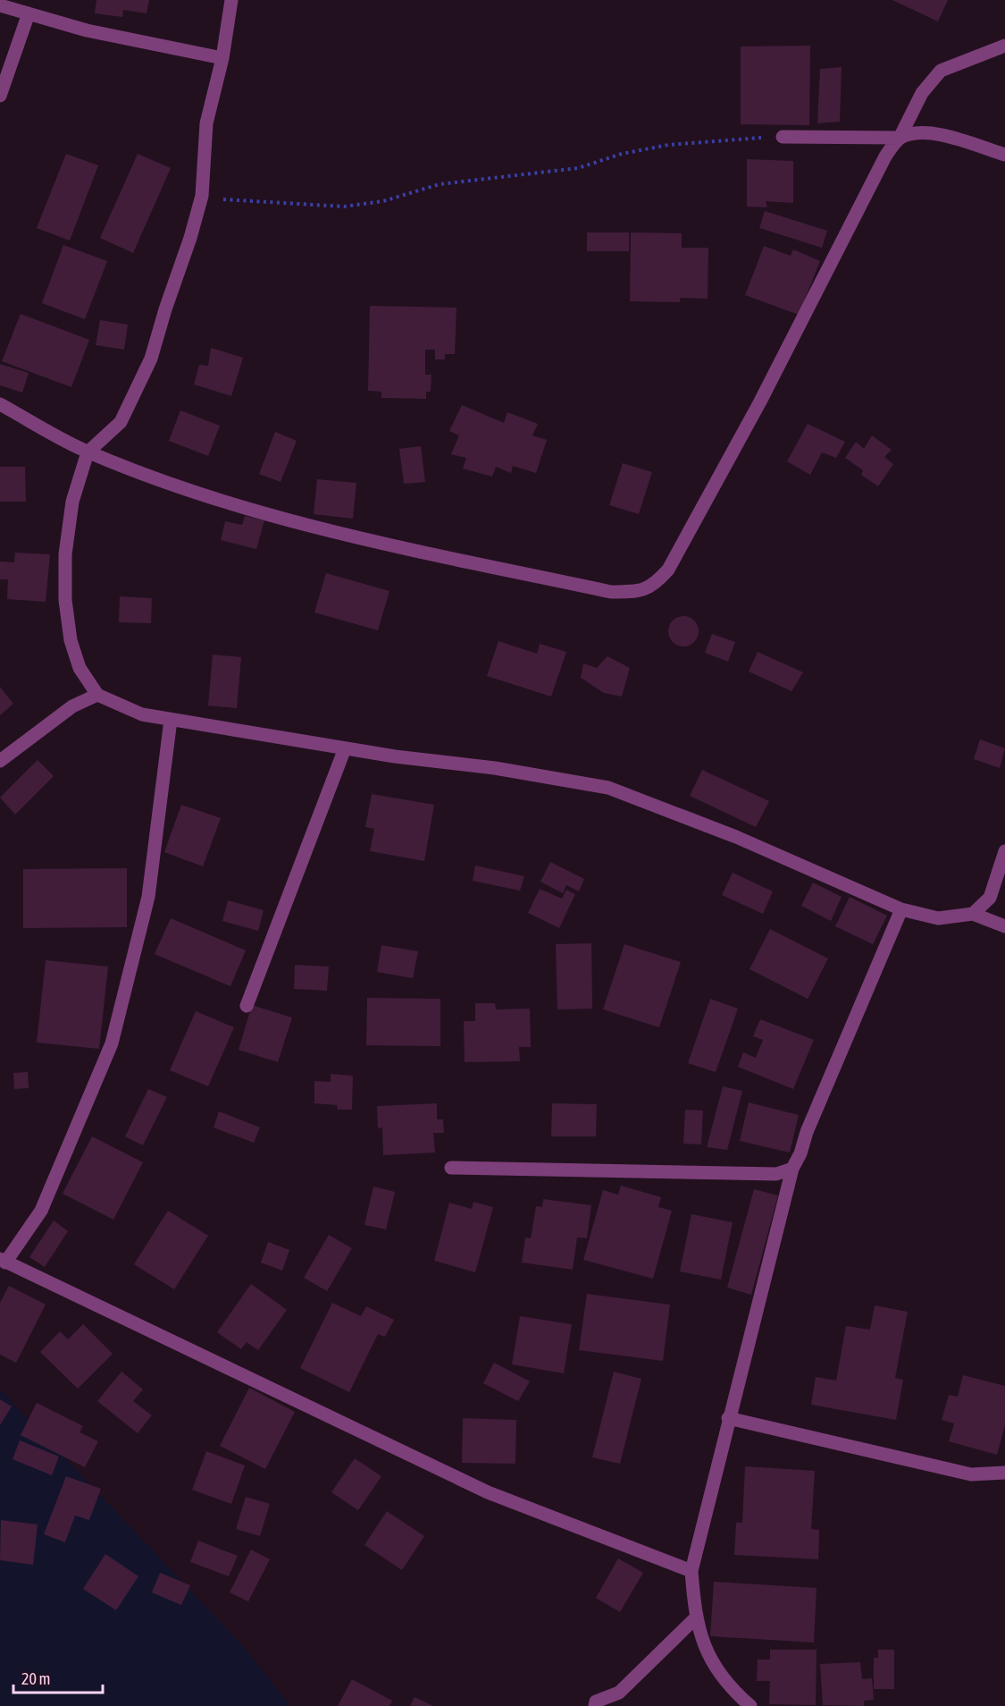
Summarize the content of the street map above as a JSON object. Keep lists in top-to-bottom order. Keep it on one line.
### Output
{"scale_bar":"20 m"}
